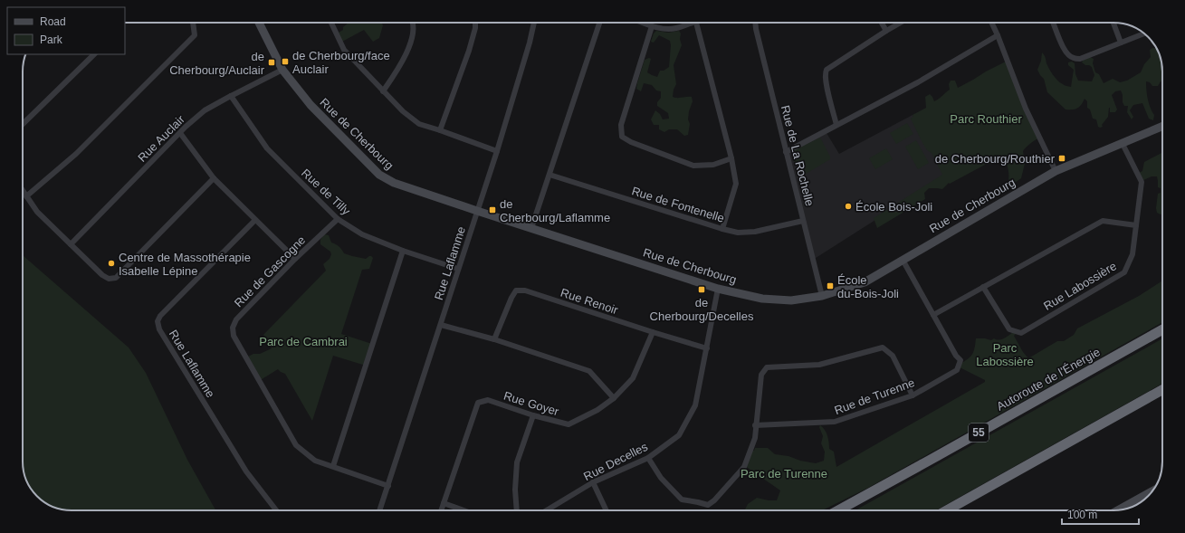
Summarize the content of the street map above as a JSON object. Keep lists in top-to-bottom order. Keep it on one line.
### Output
{"streets":{"highway":["Autoroute de l'Énergie","55"],"street":["Rue de Cherbourg","Rue Auclair","Rue de La Rochelle","Rue de Tilly","Rue de Fontenelle","Rue Laflamme","Rue de Gascogne","Rue Labossière","Rue Renoir","Rue de Turenne","Rue Goyer","Rue Decelles"]},"crossings":[["Rue de Cherbourg","Rue Auclair"],["Rue de Cherbourg","Rue de La Rochelle"],["Rue de Cherbourg","Rue Laflamme"],["Rue de Cherbourg","Rue Labossière"],["Rue de Cherbourg","Rue de Turenne"],["Rue de Cherbourg","Rue Decelles"],["Rue Auclair","Rue de Tilly"],["Rue de La Rochelle","Rue de Fontenelle"],["Rue de Tilly","Rue Laflamme"],["Rue de Tilly","Rue de Gascogne"],["Rue Laflamme","Rue de Gascogne"],["Rue Renoir","Rue Goyer"],["Rue Renoir","Rue Decelles"]],"parks":["Parc Routhier","Parc de Cambrai","Parc Labossière","Parc de Turenne"],"places":{"transit":["de Cherbourg/face Auclair","de Cherbourg/Auclair","de Cherbourg/Routhier","de Cherbourg/Laflamme","École du-Bois-Joli","de Cherbourg/Decelles"],"other":["École Bois-Joli","Centre de Massothérapie Isabelle Lépine"]},"legend":["Road","Park"],"scale_bar":"100 m"}
